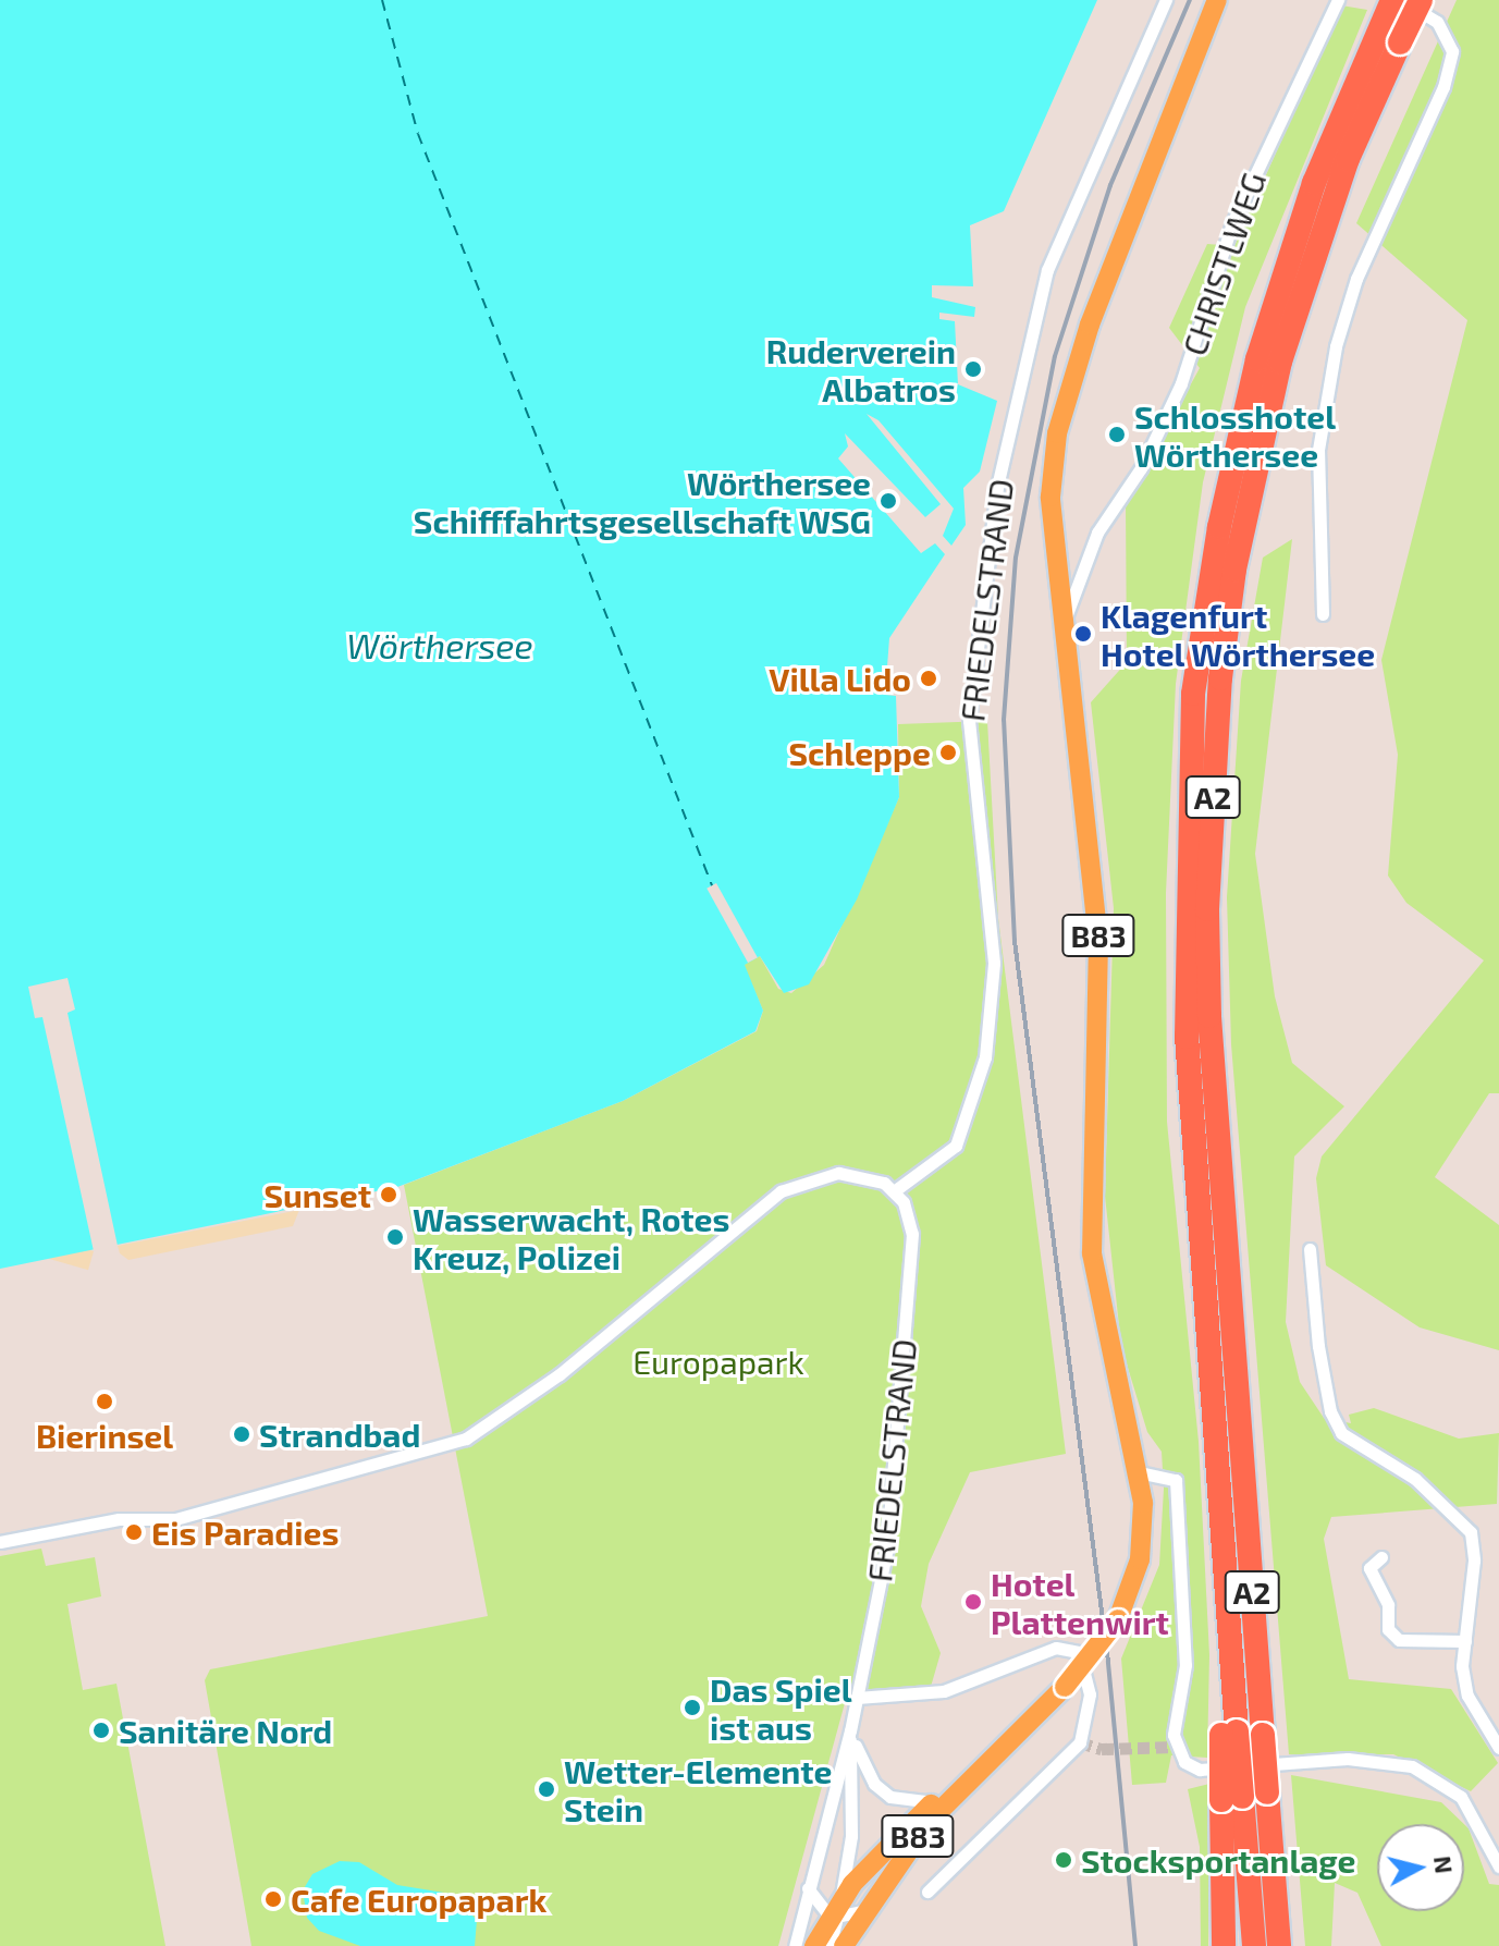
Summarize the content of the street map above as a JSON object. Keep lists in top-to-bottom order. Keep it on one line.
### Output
{"streets":{"highway":["A2"],"main road":["B83"],"street":["CHRISTLWEG","FRIEDELSTRAND"]},"crossings":[["CHRISTLWEG","B83"],["FRIEDELSTRAND","B83"]],"water":["Wörthersee"],"parks":["Europapark"],"places":["Ruderverein Albatros","Schlosshotel Wörthersee","Wörthersee Schifffahrtsgesellschaft WSG","Klagenfurt Hotel Wörthersee","Villa Lido","Schleppe","Sunset","Wasserwacht, Rotes Kreuz, Polizei","Bierinsel","Strandbad","Eis Paradies","Hotel Plattenwirt","Das Spiel ist aus","Sanitäre Nord","Wetter-Elemente Stein","Stocksportanlage","Cafe Europapark"],"north":"right"}
